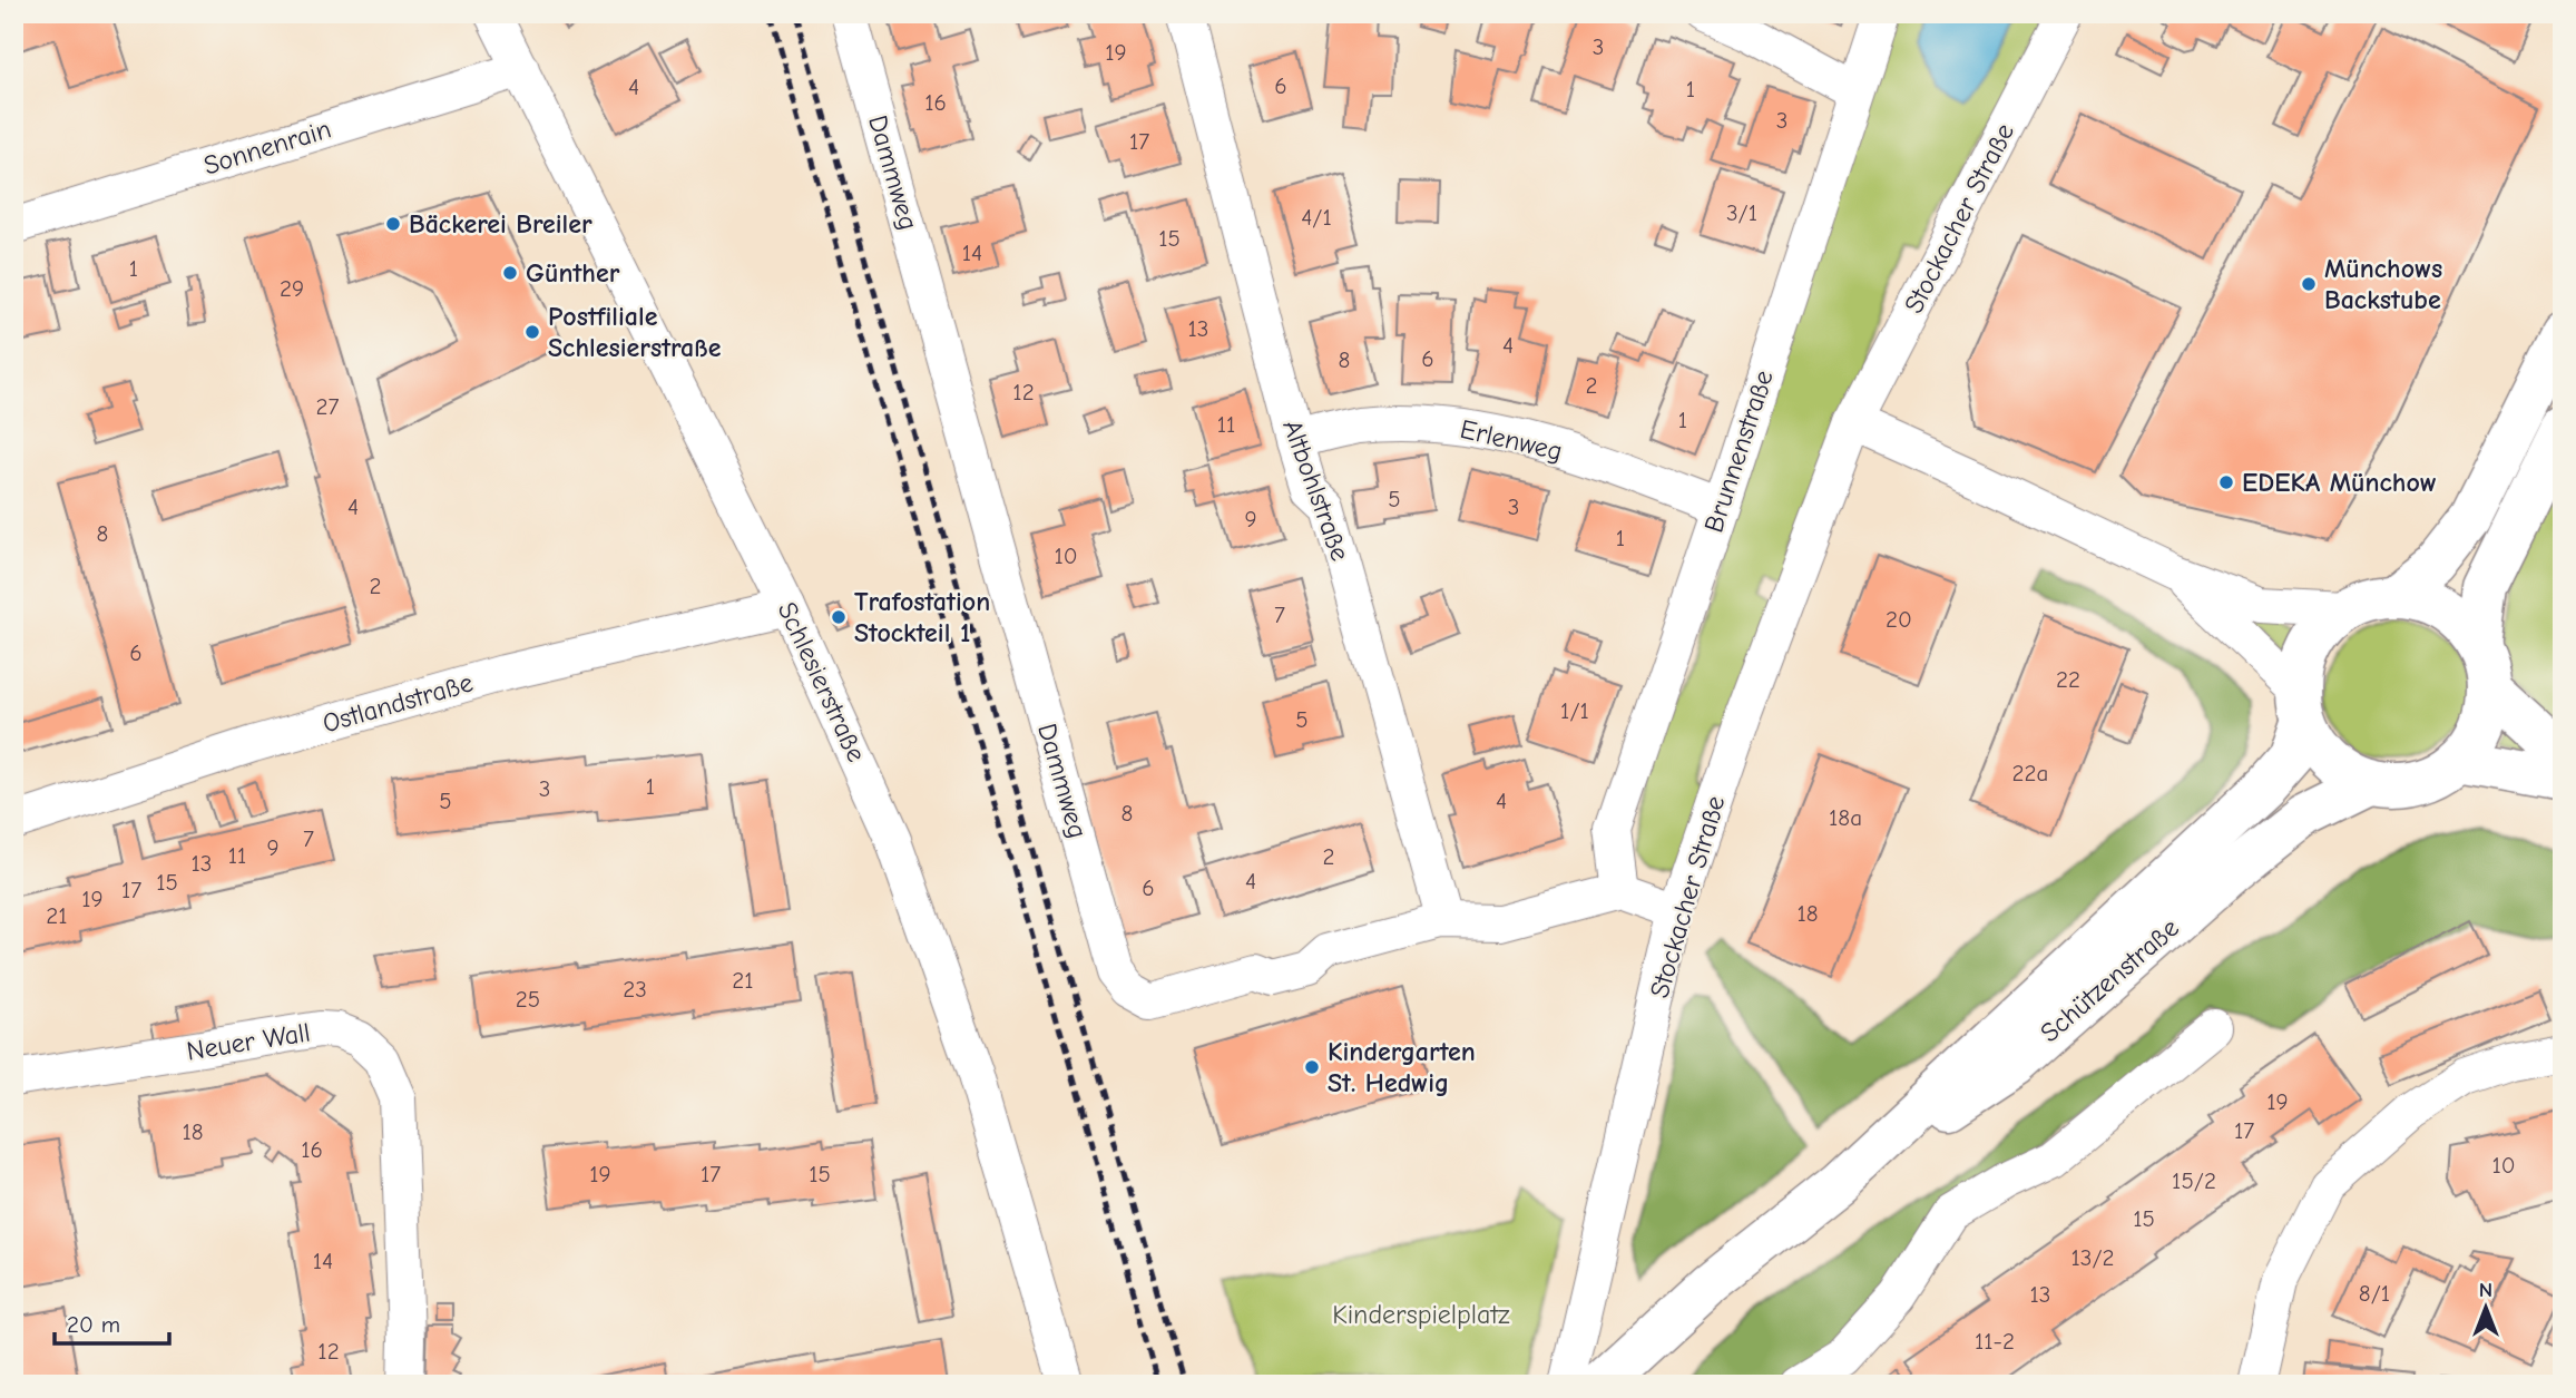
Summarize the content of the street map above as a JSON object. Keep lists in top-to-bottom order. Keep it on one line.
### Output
{"streets":{"main road":["Schützenstraße"],"street":["Sonnenrain","Dammweg","Stockacher Straße","Erlenweg","Brunnenstraße","Altbohlstraße","Schlesierstraße","Ostlandstraße","Neuer Wall"]},"crossings":[["Sonnenrain","Schlesierstraße"],["Dammweg","Brunnenstraße"],["Dammweg","Altbohlstraße"],["Erlenweg","Brunnenstraße"],["Erlenweg","Altbohlstraße"],["Schlesierstraße","Ostlandstraße"]],"parks":["Kinderspielplatz"],"places":["Bäckerei Breiler","Günther","Münchows Backstube","Postfiliale Schlesierstraße","EDEKA Münchow","Trafostation Stockteil 1","Kindergarten St. Hedwig"],"house_numbers":["3","19","6","4","1","16","3","17","3/1","4/1","15","14","1","29","13","4","6","8","2","12","27","1","11","5","4","3","9","8","1","10","2","7","20","6","22","1/1","5","22a","1","3","5","4","8","18a","7","9","11","2","13","4","15","6","17","19","18","21","21","23","25","19","17","18","16","10","19","17","15","15/2","15","13/2","14","8/1","13","11-2","12"],"scale_bar":"20 m","north":"top"}
